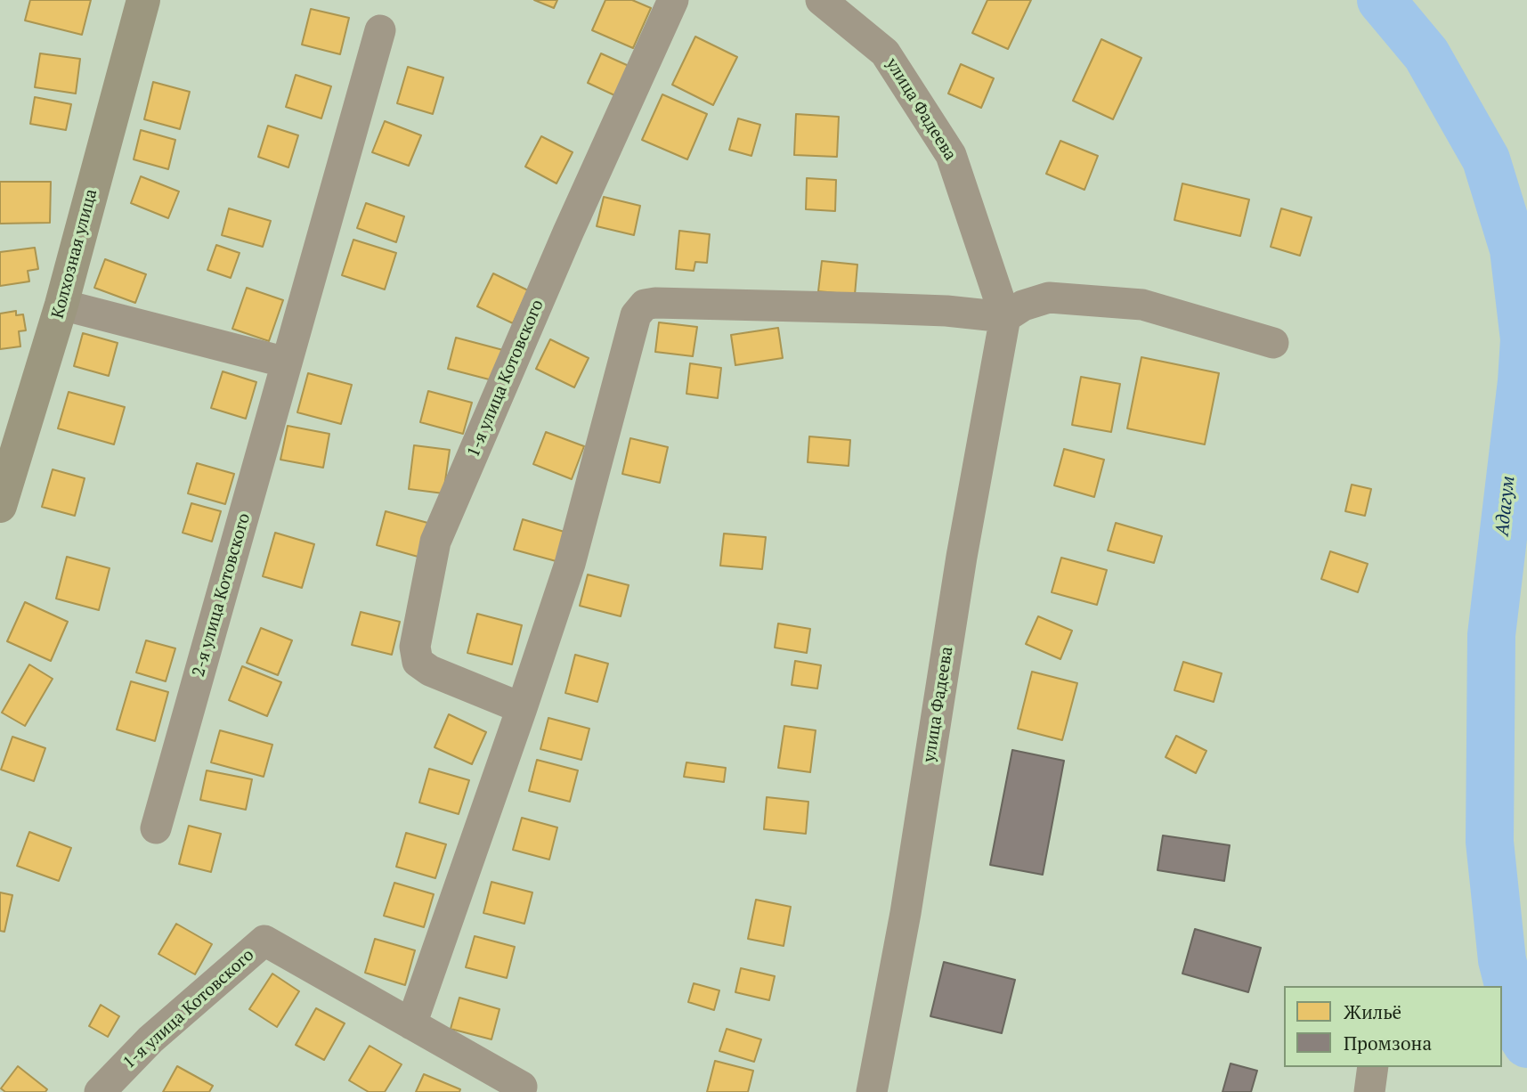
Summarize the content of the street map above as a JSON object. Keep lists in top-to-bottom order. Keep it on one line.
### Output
{"streets":{"main road":["Колхозная улица"],"street":["улица Фадеева","1-я улица Котовского","2-я улица Котовского"]},"water":["Адагум"],"legend":["Жильё","Промзона"]}
